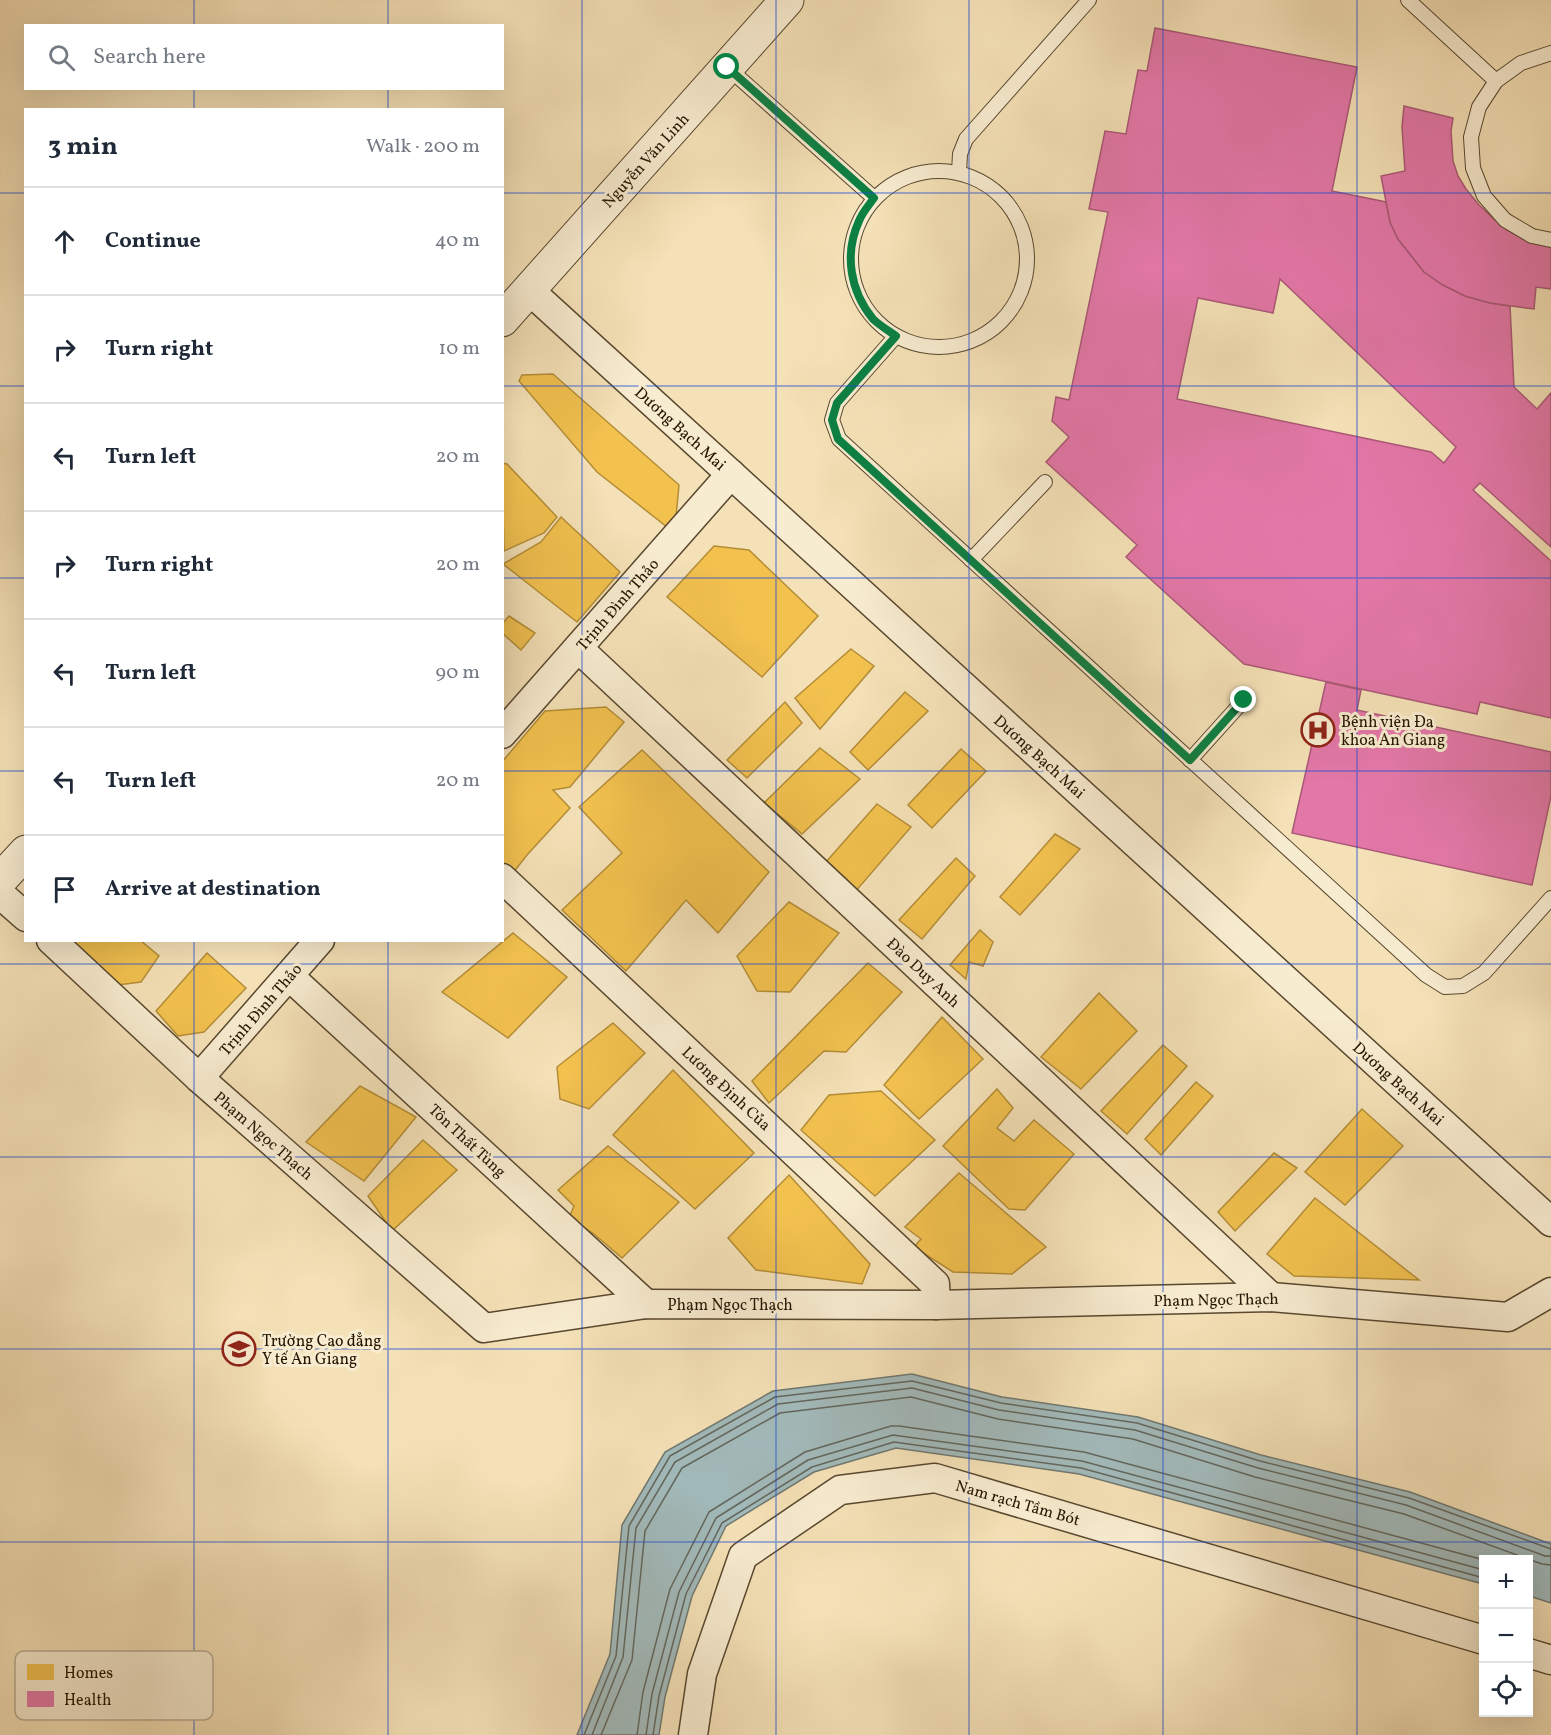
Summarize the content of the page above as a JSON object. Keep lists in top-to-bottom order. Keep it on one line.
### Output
{"streets":{"street":["Nguyễn Văn Linh","Dương Bạch Mai","Trịnh Đình Thảo","Đào Duy Anh","Lương Định Của","Phạm Ngọc Thạch","Tôn Thất Tùng","Nam rạch Tầm Bót"]},"crossings":[["Nguyễn Văn Linh","Dương Bạch Mai"],["Dương Bạch Mai","Trịnh Đình Thảo"],["Trịnh Đình Thảo","Đào Duy Anh"],["Trịnh Đình Thảo","Phạm Ngọc Thạch"],["Trịnh Đình Thảo","Tôn Thất Tùng"],["Đào Duy Anh","Phạm Ngọc Thạch"],["Lương Định Của","Phạm Ngọc Thạch"],["Phạm Ngọc Thạch","Tôn Thất Tùng"]],"places":{"hospital":["Bệnh viện Đa khoa An Giang"],"school or university":["Trường Cao đẳng Y tế An Giang"]},"legend":["Homes","Health"],"page":{"search":"Search here","heading":["3 min","Walk · 200 m"],"list":[["Continue","40 m"],["Turn right","10 m"],["Turn left","20 m"],["Turn right","20 m"],["Turn left","90 m"],["Turn left","20 m"],"Arrive at destination"],"map_buttons":["+","−"]}}
